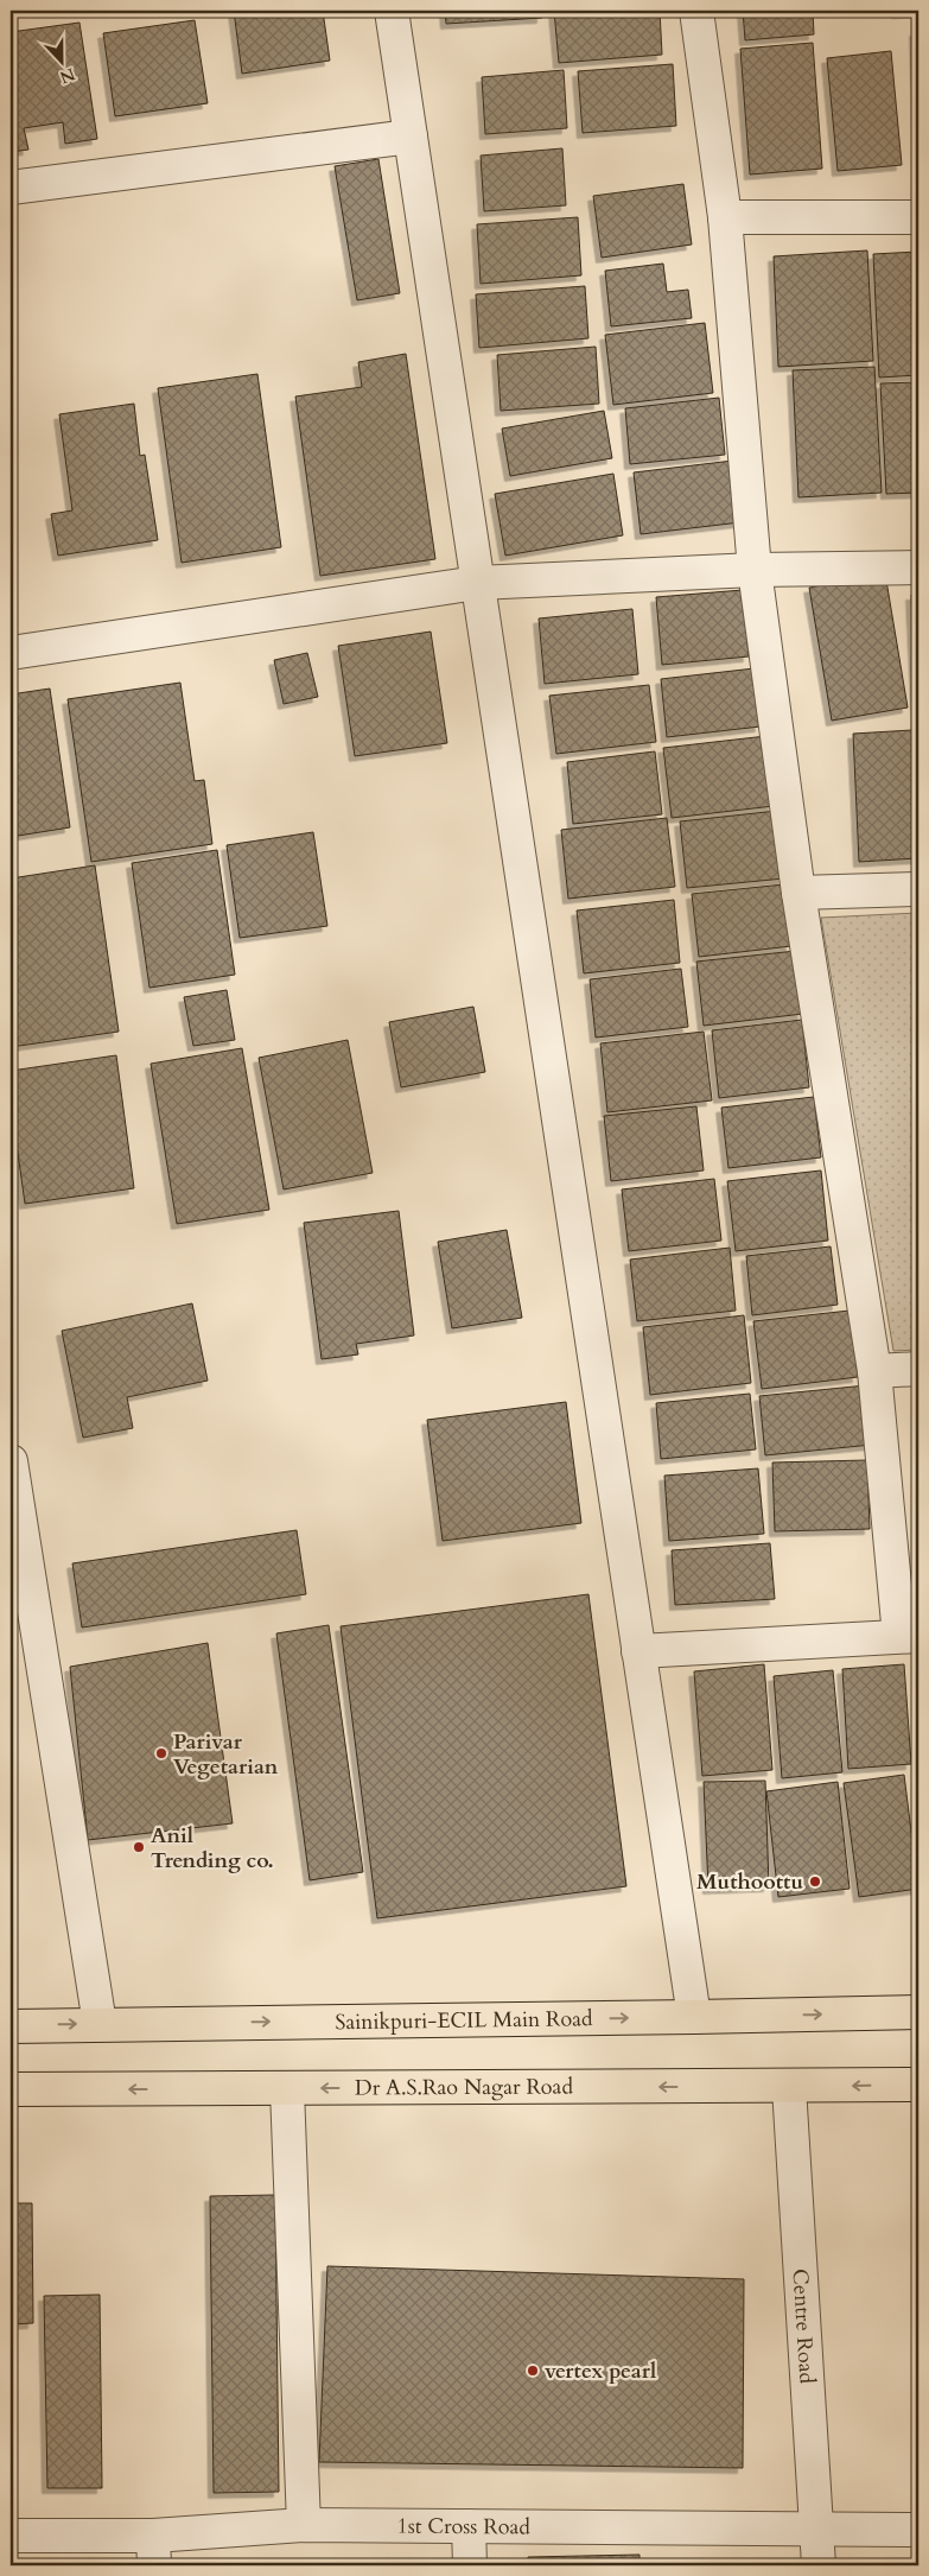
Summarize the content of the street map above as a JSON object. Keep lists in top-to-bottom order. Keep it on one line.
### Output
{"streets":{"main road":["Sainikpuri-ECIL Main Road","Dr A.S.Rao Nagar Road"],"street":["Centre Road","1st Cross Road"]},"crossings":[["Dr A.S.Rao Nagar Road","Centre Road"],["Centre Road","1st Cross Road"]],"one_way":["Sainikpuri-ECIL Main Road","Dr A.S.Rao Nagar Road"],"places":["Parivar Vegetarian","Anil Trending co.","Muthoottu","vertex pearl"],"north":"bottom"}
